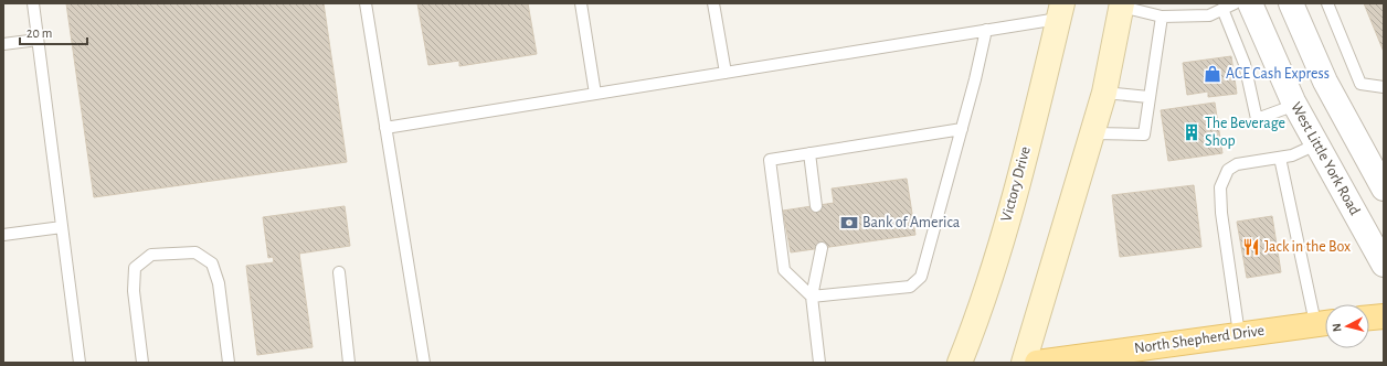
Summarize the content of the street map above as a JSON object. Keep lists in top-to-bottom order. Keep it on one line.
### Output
{"streets":{"main road":["Victory Drive","North Shepherd Drive"],"street":["West Little York Road"]},"places":{"shop":["ACE Cash Express"],"building":["The Beverage Shop"],"bank":["Bank of America"],"restaurant":["Jack in the Box"]},"scale_bar":"20 m","north":"left"}
